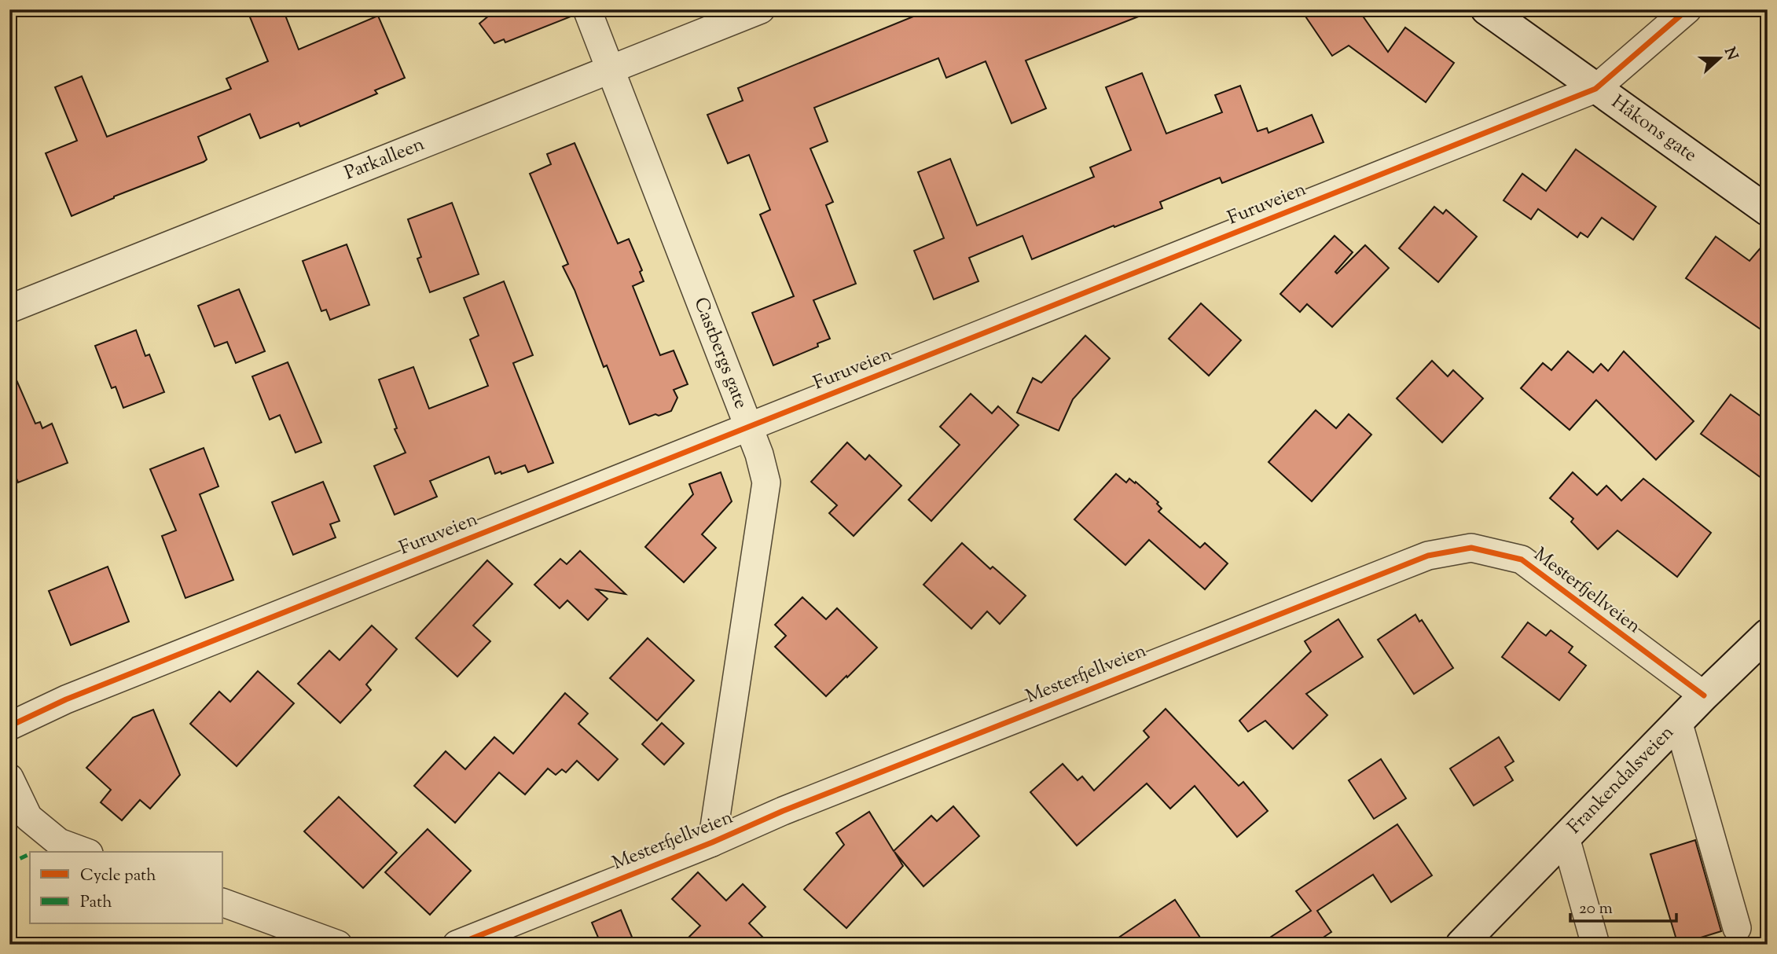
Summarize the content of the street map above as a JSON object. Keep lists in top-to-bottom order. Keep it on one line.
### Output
{"streets":{"main road":["Håkons gate","Frankendalsveien"],"street":["Parkalleen","Furuveien","Castbergs gate","Mesterfjellveien"]},"crossings":[["Håkons gate","Furuveien"],["Parkalleen","Castbergs gate"],["Furuveien","Castbergs gate"],["Castbergs gate","Mesterfjellveien"],["Mesterfjellveien","Frankendalsveien"]],"legend":["Cycle path","Path"],"scale_bar":"20 m","north":"right"}
